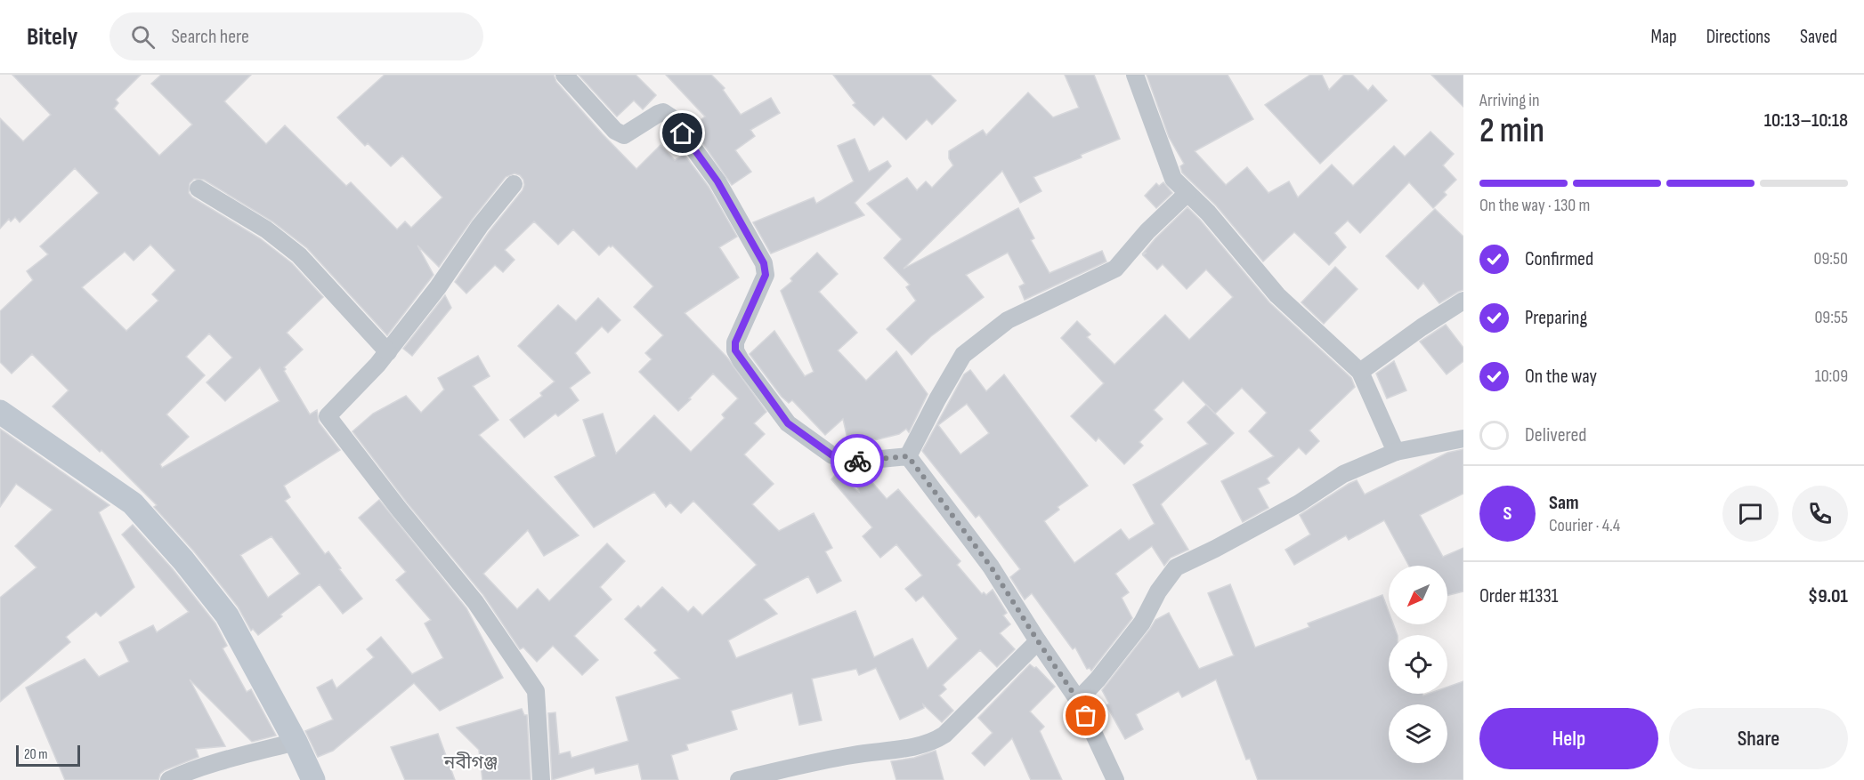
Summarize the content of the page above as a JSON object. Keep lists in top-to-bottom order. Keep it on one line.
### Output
{"districts":["নবীগঞ্জ"],"scale_bar":"20 m","north":"bottom left","page":{"header":"Bitely","search":"Search here","nav":["Map","Directions","Saved"],"heading":["2 min","Arriving in","10:13–10:18"],"panel":["Sam","Courier · 4.4","Order #1331","$9.01"],"bar":"On the way · 130 m","list":[["Confirmed","09:50"],["Preparing","09:55"],["On the way","10:09"],"Delivered"],"round":"S","buttons":["Help","Share"],"scale":"20 m"}}
